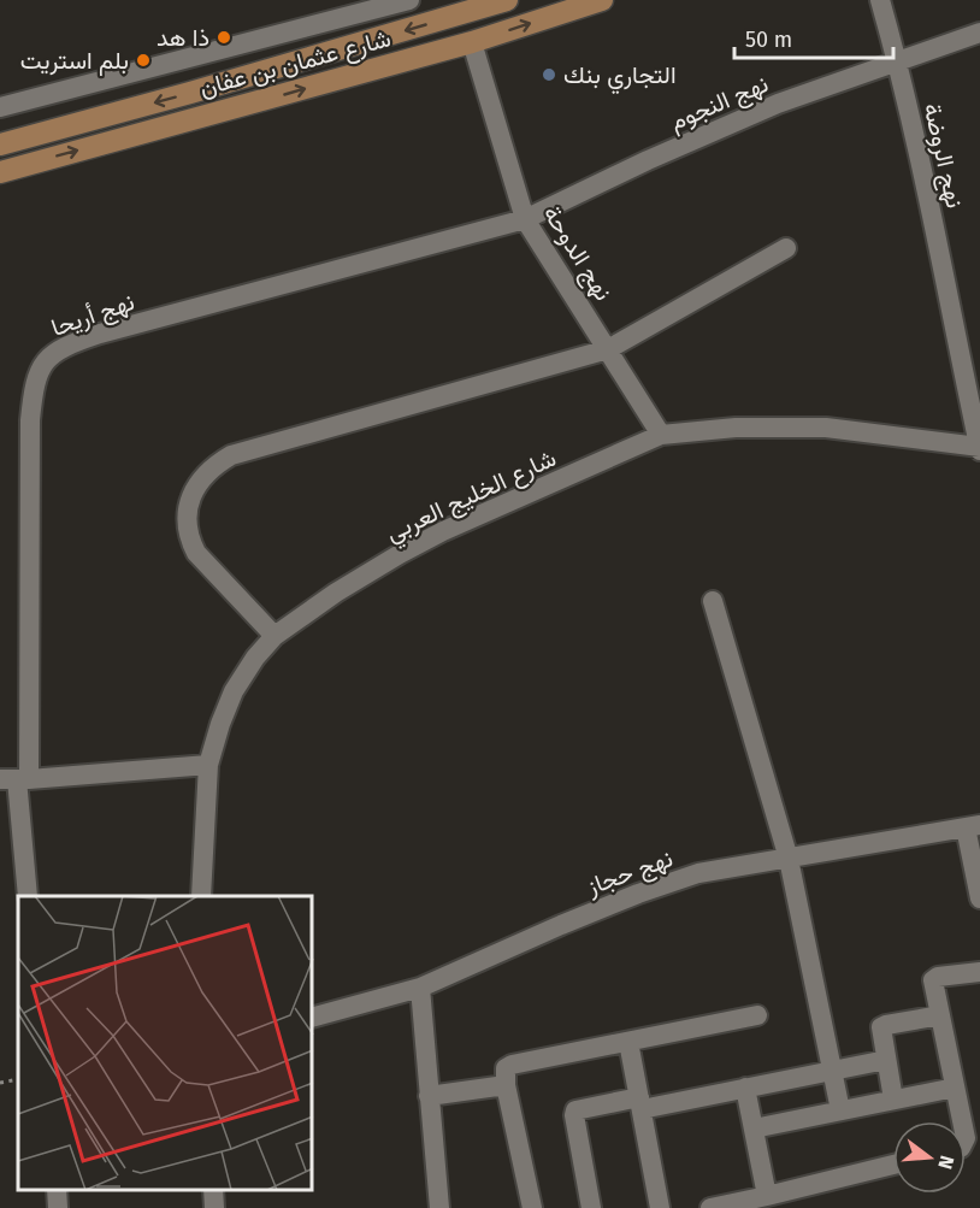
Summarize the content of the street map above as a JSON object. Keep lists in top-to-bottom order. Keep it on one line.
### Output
{"streets":{"main road":["شارع عثمان بن عفان"],"street":["نهج النجوم","نهج الروضة","نهج الدوحة","نهج أريحا","شارع الخليج العربي","نهج حجاز"]},"crossings":[["شارع عثمان بن عفان","نهج الدوحة"],["نهج النجوم","نهج الروضة"],["نهج النجوم","نهج الدوحة"],["نهج النجوم","نهج أريحا"],["نهج الروضة","شارع الخليج العربي"],["نهج الدوحة","نهج أريحا"],["نهج الدوحة","شارع الخليج العربي"]],"places":["ذا هد","بلم استريت","التجاري بنك"],"scale_bar":"50 m","north":"right"}
